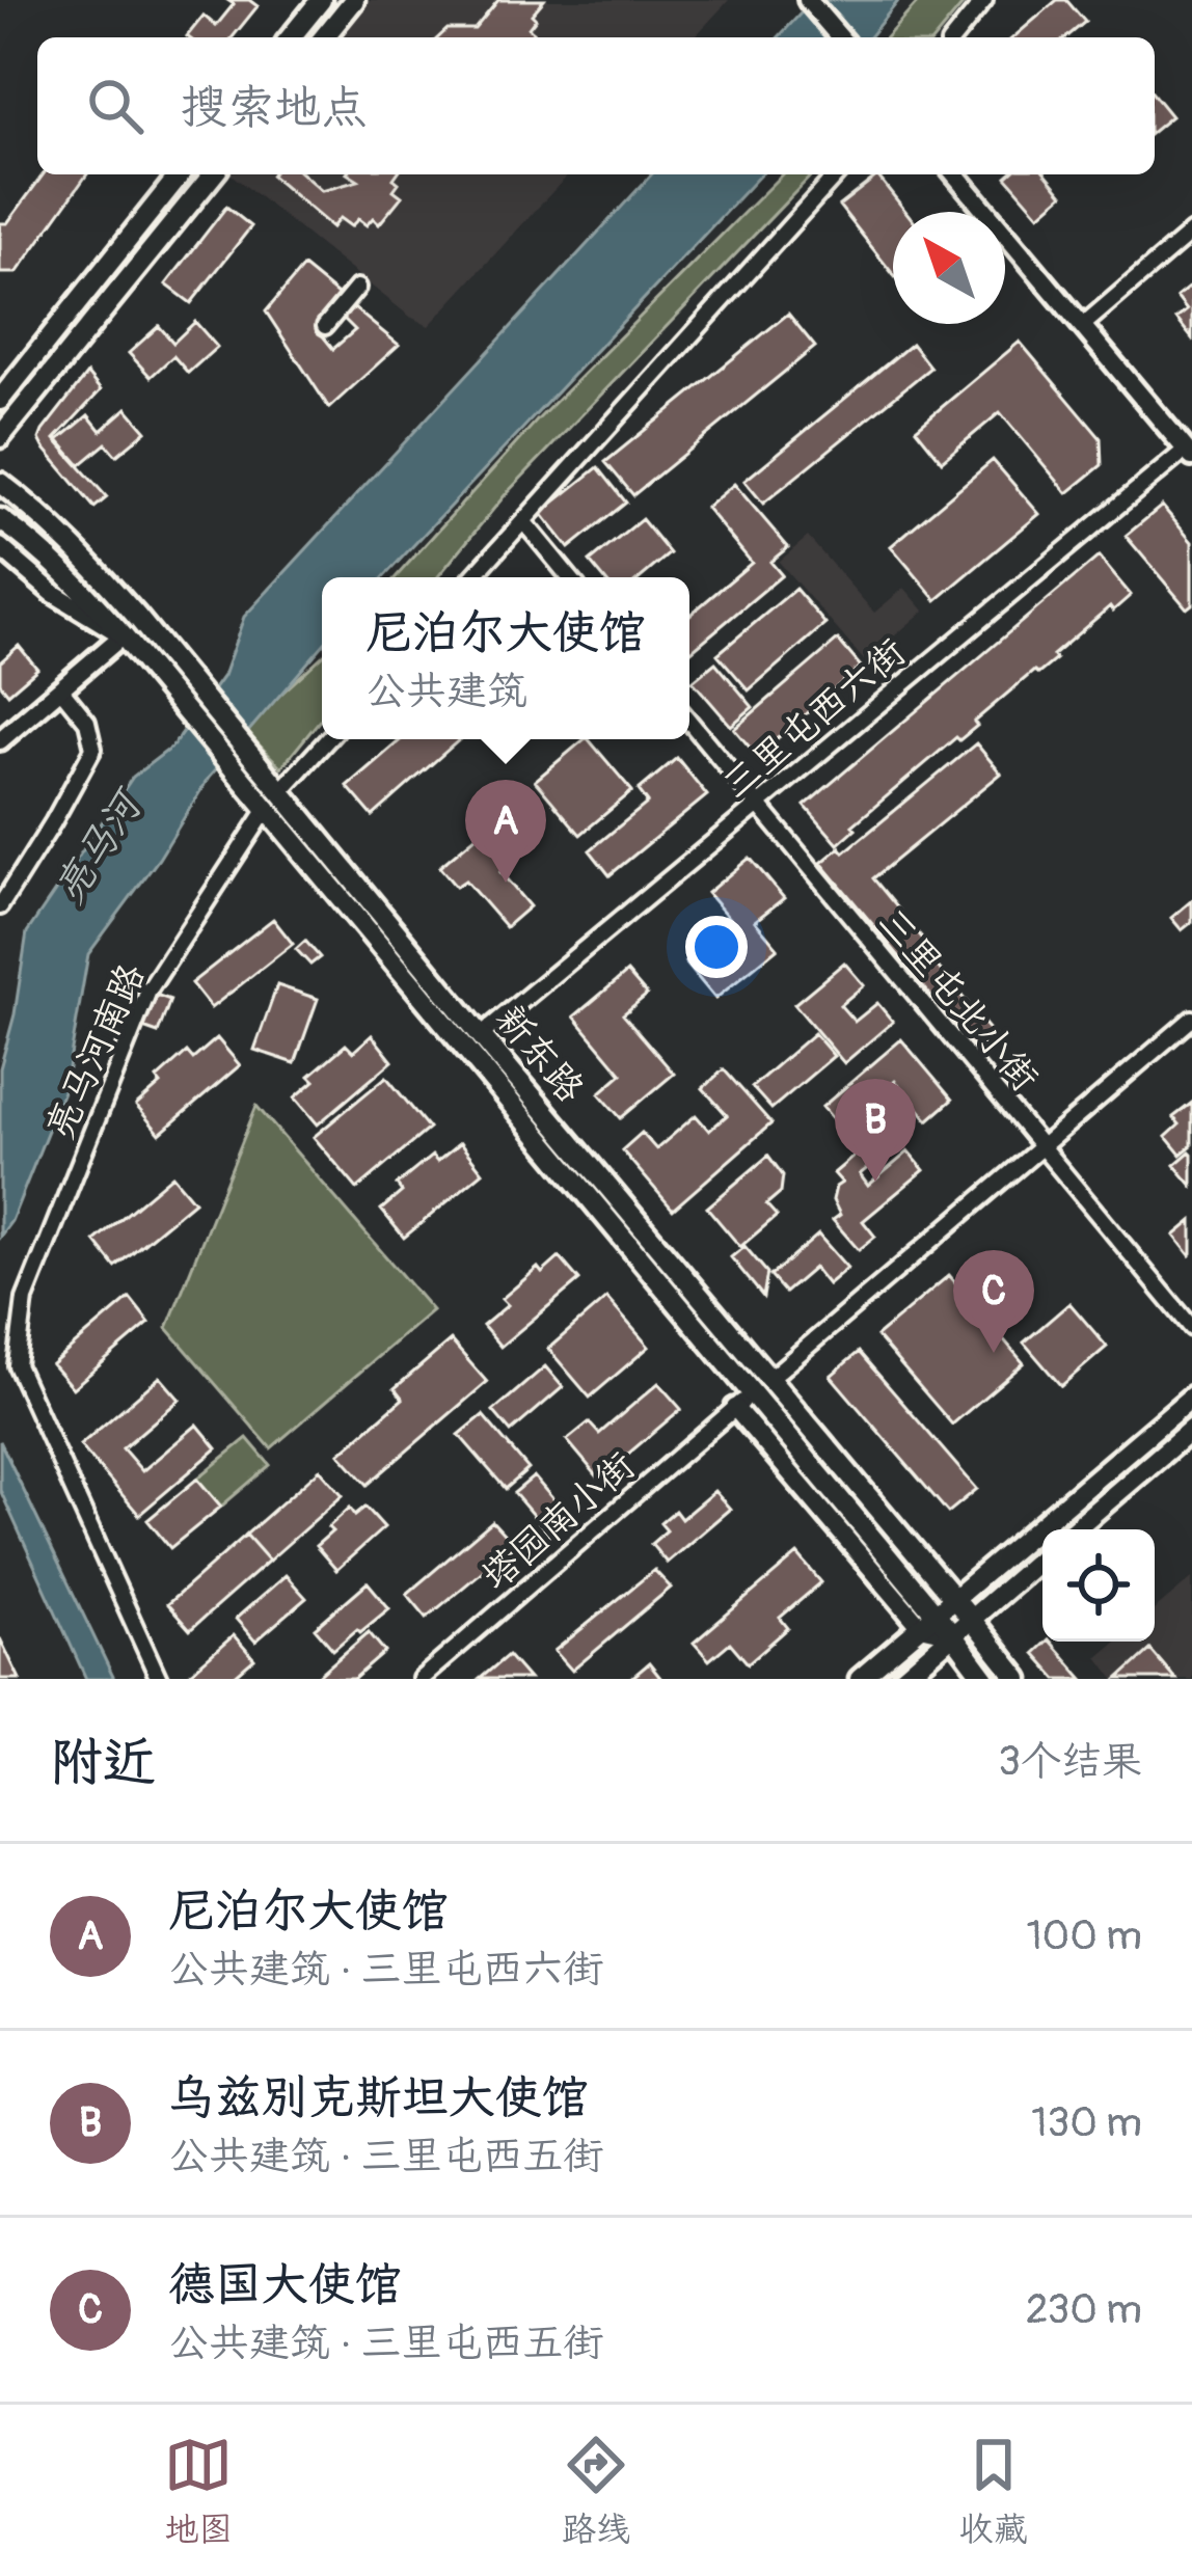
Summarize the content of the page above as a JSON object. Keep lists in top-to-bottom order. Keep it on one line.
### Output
{"streets":{"main road":["新东路"],"street":["三里屯西六街","三里屯北小街","亮马河南路","塔园南小街"]},"crossings":[["三里屯西六街","三里屯北小街"],["三里屯西六街","新东路"],["亮马河南路","新东路"],["新东路","塔园南小街"]],"water":["亮马河"],"north":"top left","page":{"search":"搜索地点","popup":["尼泊尔大使馆","公共建筑"],"pins":["A","B","C"],"heading":["附近","3个结果"],"list":[{"mark":"A","name":"尼泊尔大使馆","note":"公共建筑 · 三里屯西六街","value":"100 m"},{"mark":"B","name":"乌兹别克斯坦大使馆","note":"公共建筑 · 三里屯西五街","value":"130 m"},{"mark":"C","name":"德国大使馆","note":"公共建筑 · 三里屯西五街","value":"230 m"}],"nav":["地图","路线","收藏"]}}
